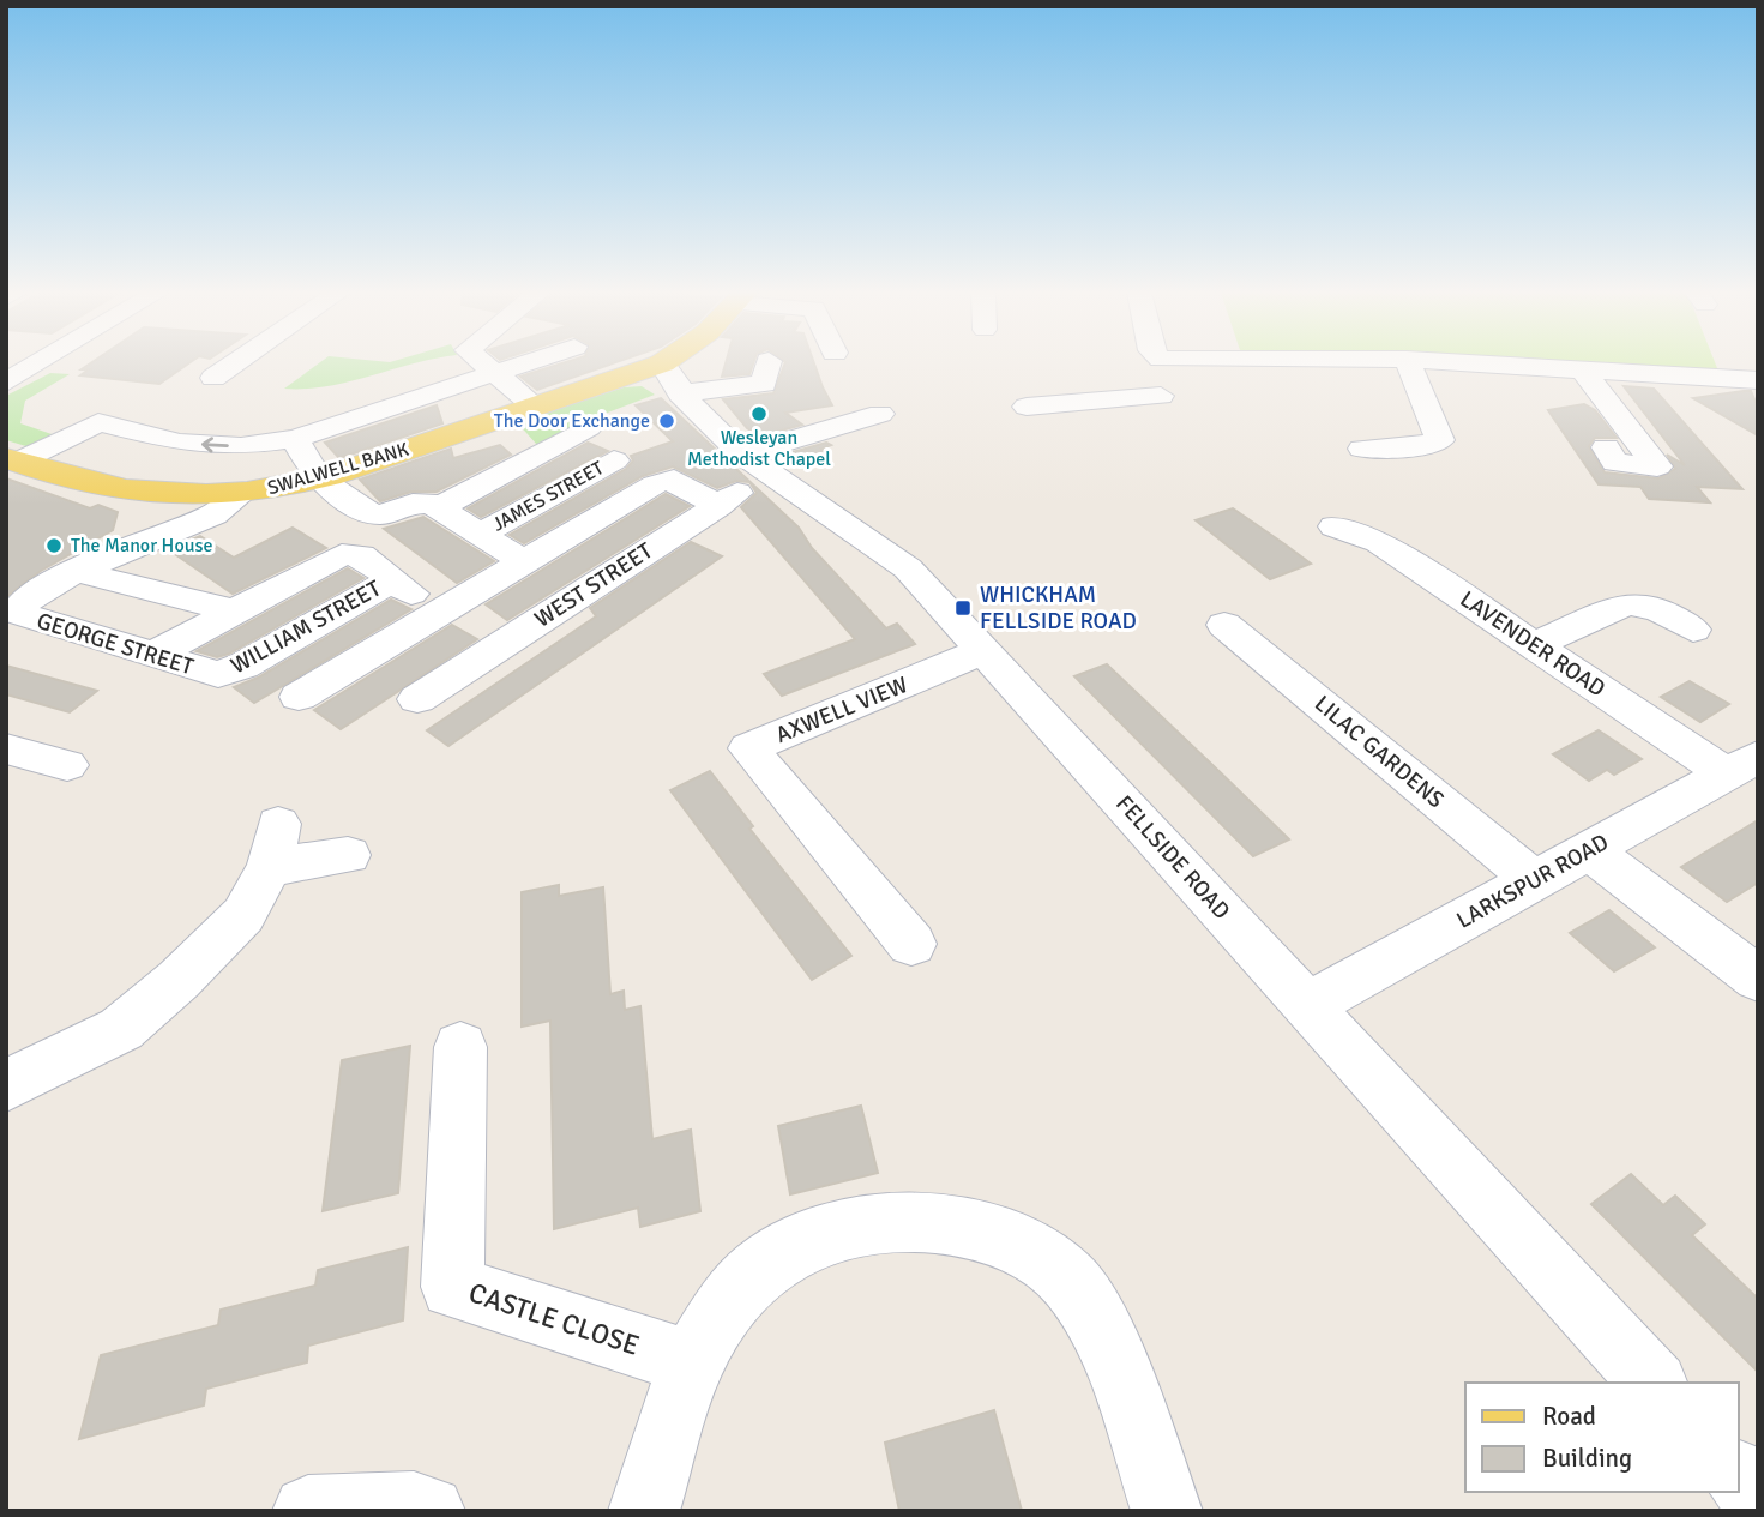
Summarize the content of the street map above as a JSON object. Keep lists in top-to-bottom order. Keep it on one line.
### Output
{"streets":{"main road":["SWALWELL BANK"],"street":["JAMES STREET","WEST STREET","WILLIAM STREET","GEORGE STREET","LAVENDER ROAD","AXWELL VIEW","LILAC GARDENS","FELLSIDE ROAD","LARKSPUR ROAD","CASTLE CLOSE"]},"crossings":[["SWALWELL BANK","GEORGE STREET"],["SWALWELL BANK","FELLSIDE ROAD"],["WEST STREET","FELLSIDE ROAD"],["WILLIAM STREET","GEORGE STREET"],["LAVENDER ROAD","LARKSPUR ROAD"],["AXWELL VIEW","FELLSIDE ROAD"],["LILAC GARDENS","LARKSPUR ROAD"],["FELLSIDE ROAD","LARKSPUR ROAD"]],"places":{"other":["Wesleyan Methodist Chapel","The Door Exchange","The Manor House"],"transit":["WHICKHAM FELLSIDE ROAD"]},"legend":["Road","Building"]}
